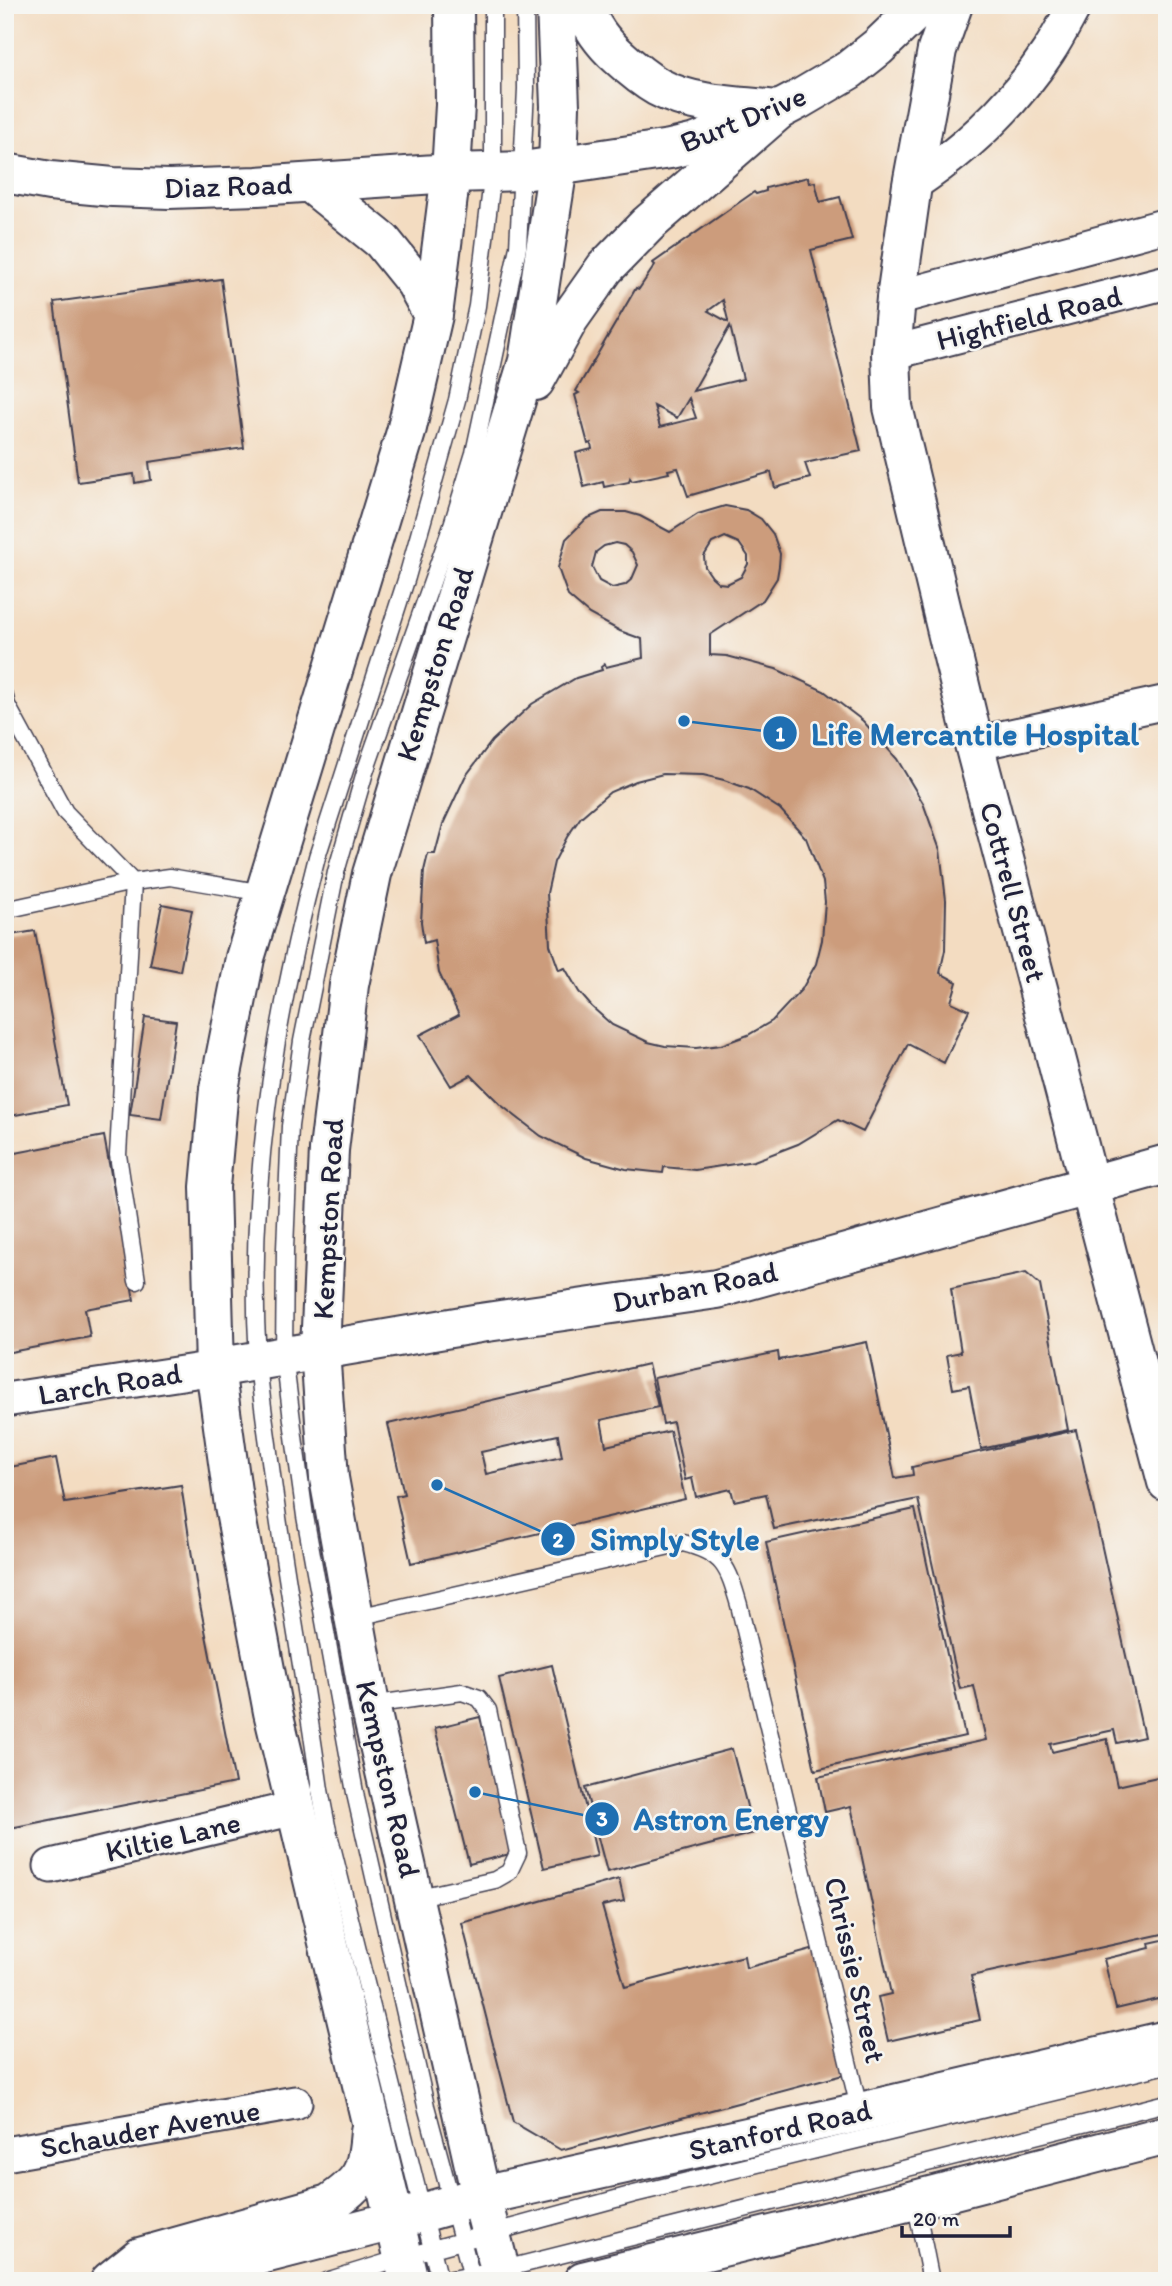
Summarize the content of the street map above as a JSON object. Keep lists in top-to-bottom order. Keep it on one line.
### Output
{"streets":{"main road":["Burt Drive","Diaz Road","Kempston Road","Cottrell Street","Durban Road","Stanford Road"],"street":["Highfield Road","Larch Road","Kiltie Lane","Schauder Avenue"],"lane":["Chrissie Street"]},"crossings":[["Burt Drive","Diaz Road"],["Burt Drive","Kempston Road"],["Diaz Road","Kempston Road"],["Highfield Road","Cottrell Street"],["Kempston Road","Durban Road"],["Kempston Road","Larch Road"],["Kempston Road","Kiltie Lane"],["Kempston Road","Chrissie Street"],["Kempston Road","Stanford Road"],["Cottrell Street","Durban Road"],["Durban Road","Larch Road"],["Chrissie Street","Stanford Road"]],"places":["Life Mercantile Hospital","Simply Style","Astron Energy"],"scale_bar":"20 m"}
